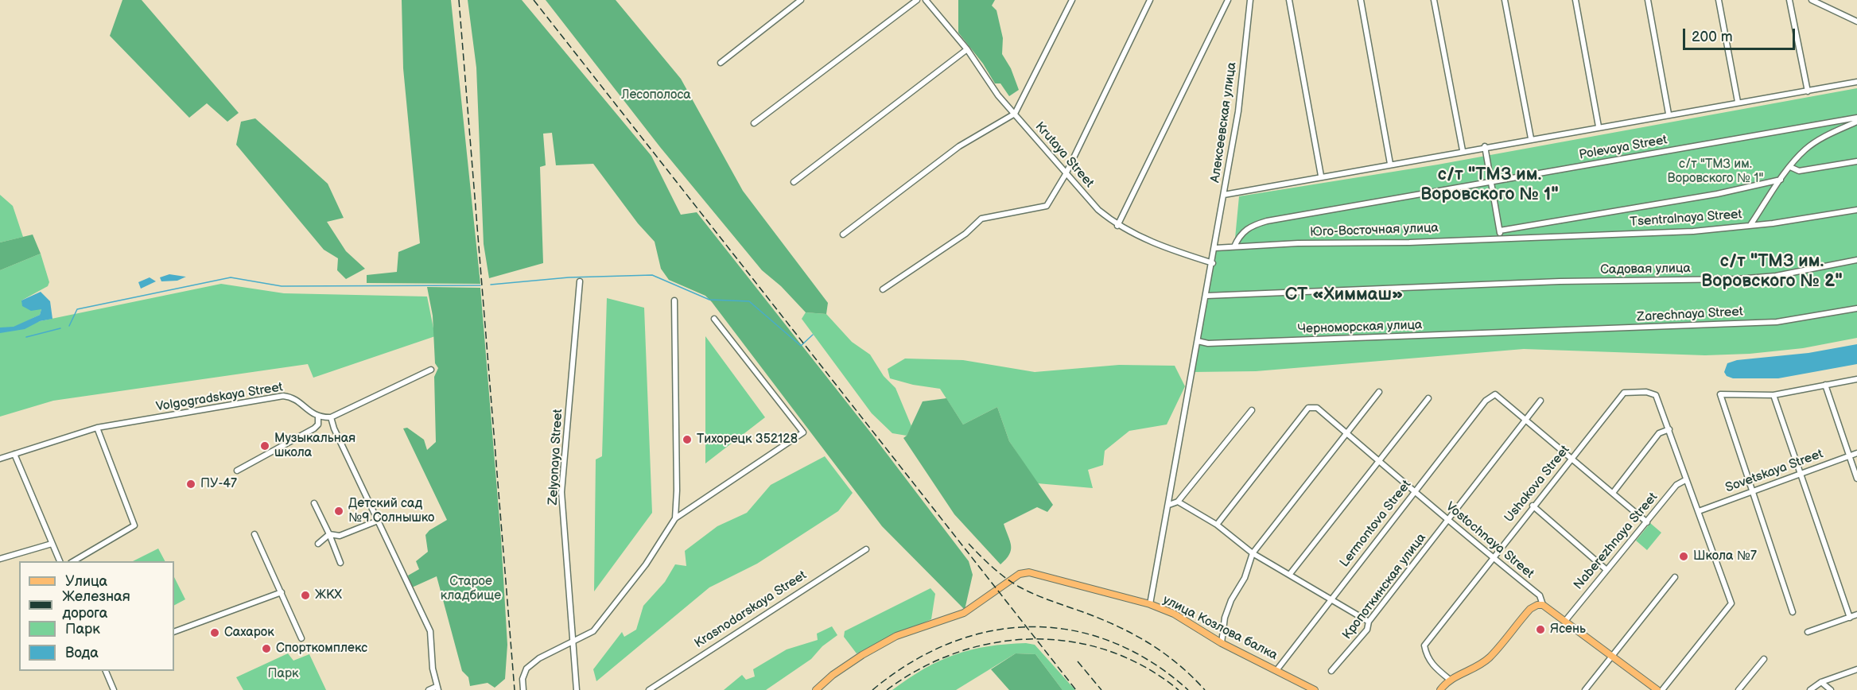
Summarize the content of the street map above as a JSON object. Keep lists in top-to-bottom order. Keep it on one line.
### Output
{"streets":{"main road":["Vostochnaya Street","улица Козлова балка"],"street":["Алексеевская улица","Polevaya Street","Krutaya Street","Tsentralnaya Street","Юго-Восточная улица","Садовая улица","Zarechnaya Street","Черноморская улица","Volgogradskaya Street","Zelyonaya Street","Sovetskaya Street","Ushakova Street","Lermontova Street","Naberezhnaya Street","Кропоткинская улица","Krasnodarskaya Street"]},"crossings":[["Алексеевская улица","Krutaya Street"],["Алексеевская улица","Юго-Восточная улица"],["Алексеевская улица","Садовая улица"],["Алексеевская улица","Черноморская улица"],["Алексеевская улица","улица Козлова балка"],["Polevaya Street","Юго-Восточная улица"],["Tsentralnaya Street","Юго-Восточная улица"],["Zarechnaya Street","Черноморская улица"],["Ushakova Street","Vostochnaya Street"],["Lermontova Street","Vostochnaya Street"],["Lermontova Street","Кропоткинская улица"],["Lermontova Street","улица Козлова балка"],["Vostochnaya Street","Naberezhnaya Street"],["Vostochnaya Street","Кропоткинская улица"]],"districts":["с/т \"ТМЗ им. Воровского № 1\"","с/т \"ТМЗ им. Воровского № 2\"","СТ «Химмаш»"],"parks":["Лесополоса","с/т \"ТМЗ им. Воровского № 1\"","Старое кладбище","Парк"],"places":["Тихорецк 352128","Музыкальная школа","ПУ-47","Детский сад №9 Солнышко","Школа №7","ЖКХ","Ясень","Сахарок","Спорткомплекс"],"legend":["Улица","Железная дорога","Парк","Вода"],"scale_bar":"200 m"}
